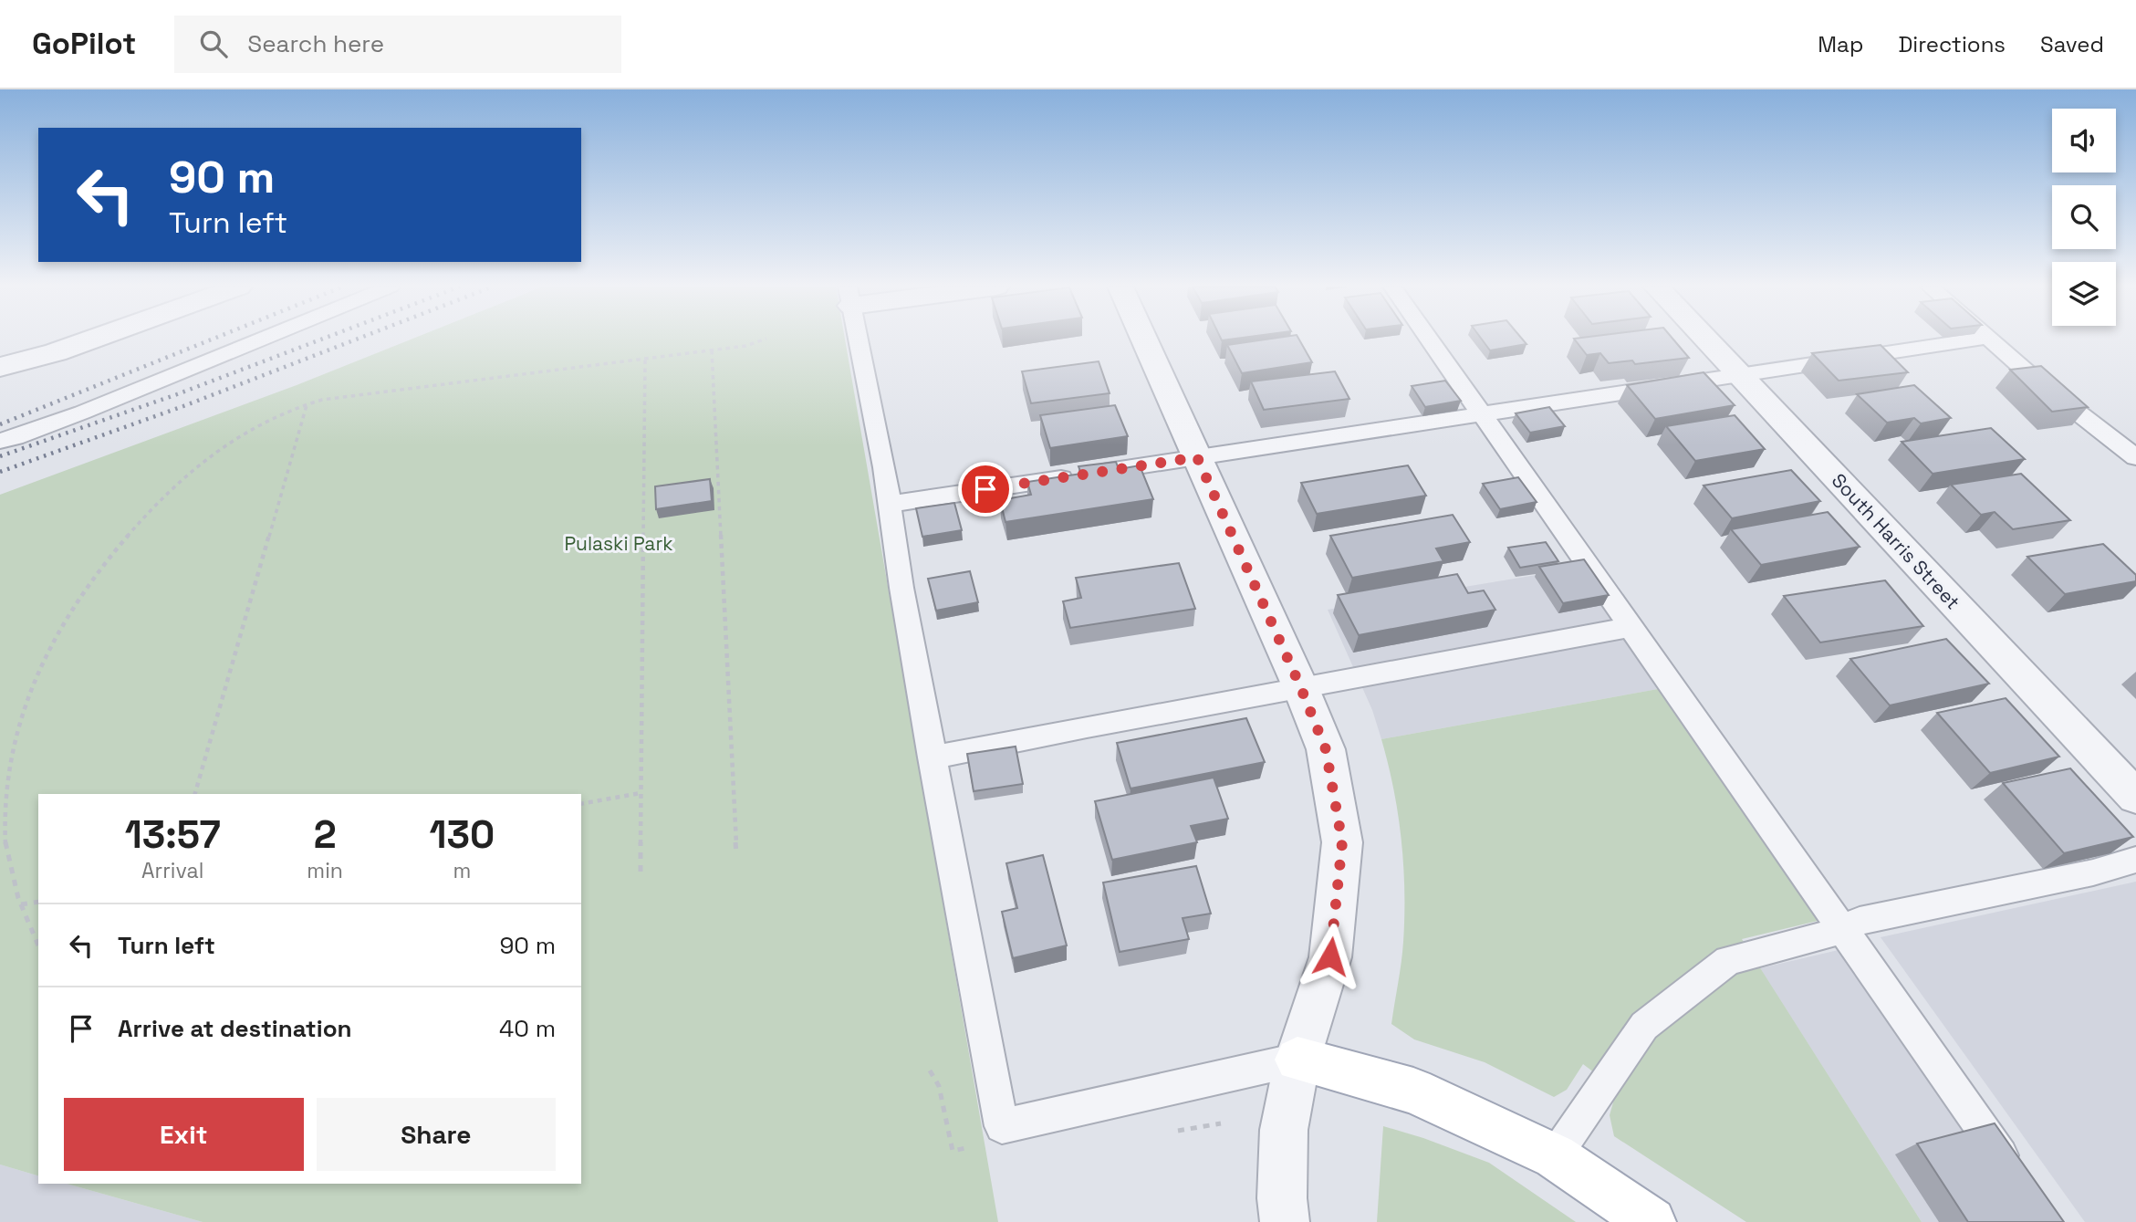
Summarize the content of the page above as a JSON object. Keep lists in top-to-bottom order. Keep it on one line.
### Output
{"streets":{"street":["South Harris Street"]},"parks":["Pulaski Park"],"page":{"header":"GoPilot","search":"Search here","nav":["Map","Directions","Saved"],"turn":["90 m","Turn left"],"eta":["13:57","Arrival","2","min","130","m"],"list":[{"name":"Turn left","value":"90 m"},{"name":"Arrive at destination","value":"40 m"}],"buttons":["Exit","Share"]}}
